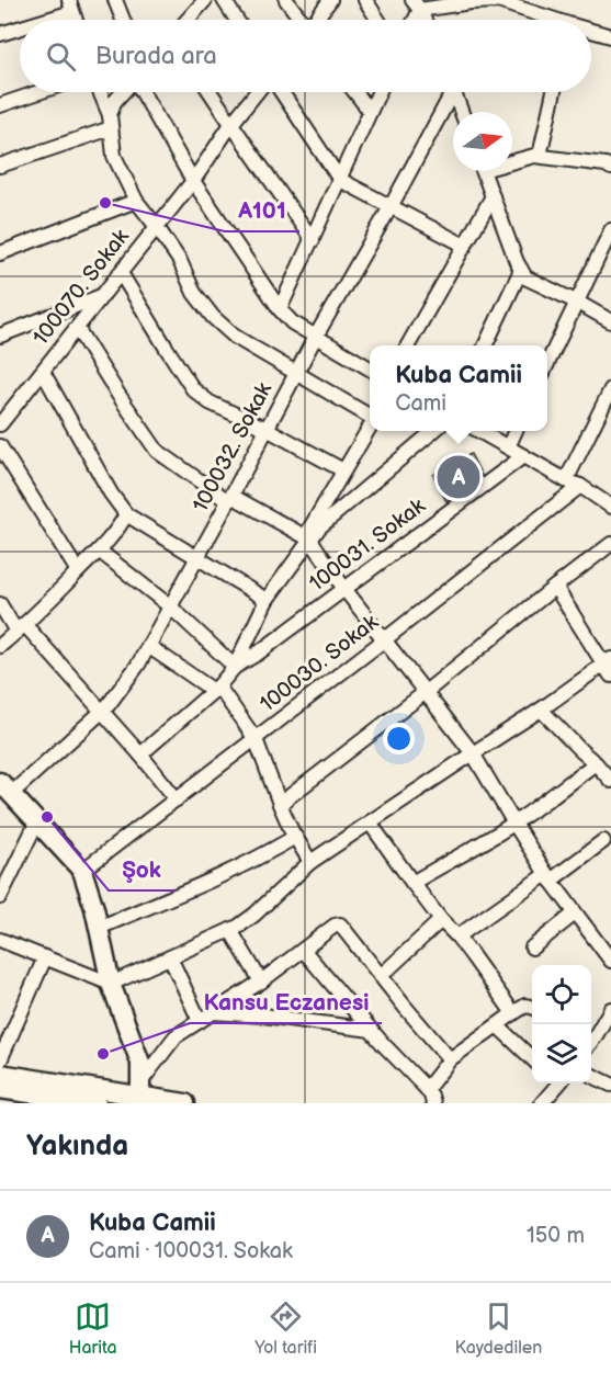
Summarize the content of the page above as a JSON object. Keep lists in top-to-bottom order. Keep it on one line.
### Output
{"streets":{"street":["100070. Sokak","100032. Sokak","100031. Sokak","100030. Sokak"]},"places":["A101","Şok","Kansu Eczanesi"],"north":"right","page":{"search":"Burada ara","popup":["Kuba Camii","Cami"],"pins":"A","heading":"Yakında","list":[{"mark":"A","name":"Kuba Camii","note":"Cami · 100031. Sokak","value":"150 m"}],"nav":["Harita","Yol tarifi","Kaydedilen"]}}
